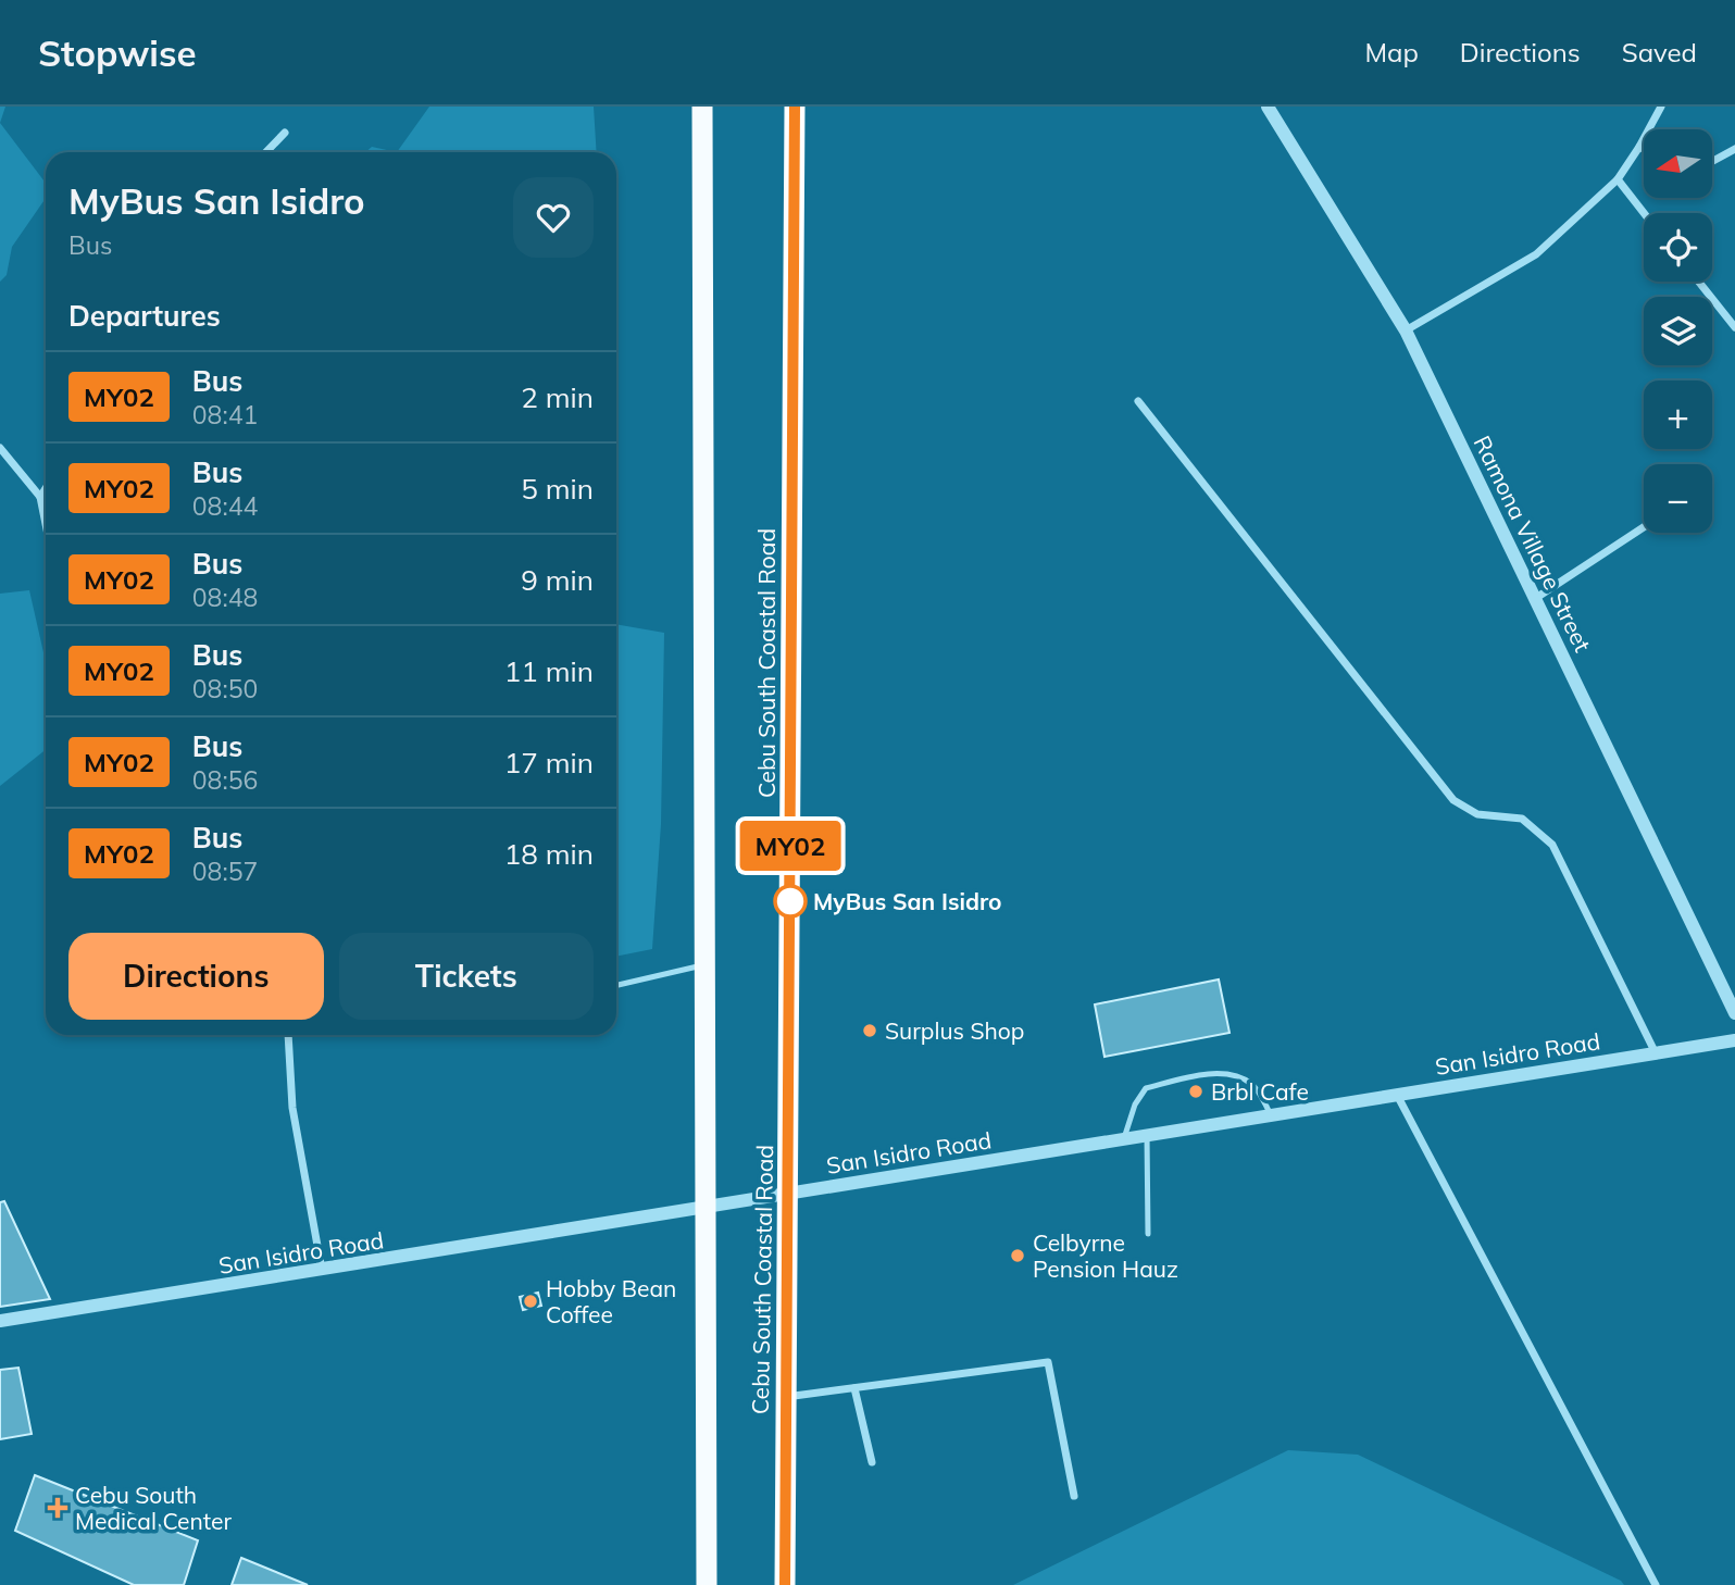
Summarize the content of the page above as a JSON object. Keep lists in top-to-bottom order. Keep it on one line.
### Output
{"streets":{"highway":["Cebu South Coastal Road"],"street":["Ramona Village Street","San Isidro Road"]},"crossings":[["Cebu South Coastal Road","San Isidro Road"]],"places":{"other":["MyBus San Isidro","Surplus Shop","Brbl Cafe","Celbyrne Pension Hauz","Hobby Bean Coffee"],"health":["Cebu South Medical Center"]},"lines":["bus line MY02"],"north":"left","page":{"header":"Stopwise","nav":["Map","Directions","Saved"],"on_map":"MY02","map_buttons":["+","−"],"heading":[["MyBus San Isidro","Bus"],"Departures"],"list":[{"mark":"MY02","name":"Bus","note":"08:41","value":"2 min"},{"mark":"MY02","name":"Bus","note":"08:44","value":"5 min"},{"mark":"MY02","name":"Bus","note":"08:48","value":"9 min"},{"mark":"MY02","name":"Bus","note":"08:50","value":"11 min"},{"mark":"MY02","name":"Bus","note":"08:56","value":"17 min"},{"mark":"MY02","name":"Bus","note":"08:57","value":"18 min"}],"buttons":["Directions","Tickets"]}}
